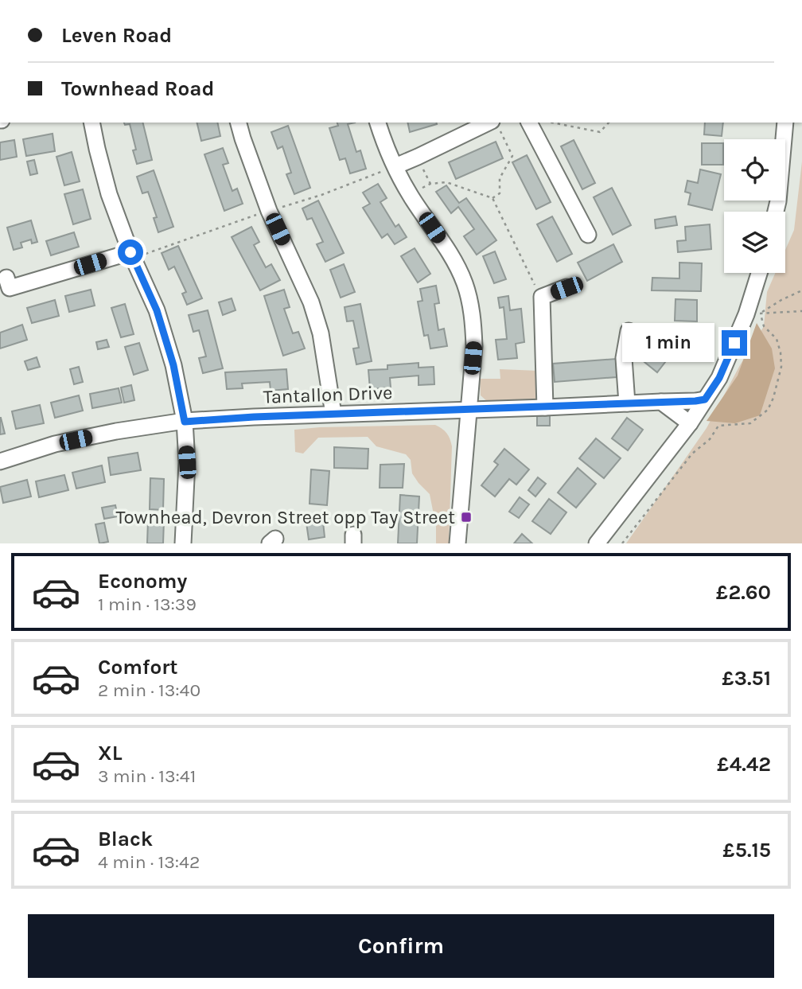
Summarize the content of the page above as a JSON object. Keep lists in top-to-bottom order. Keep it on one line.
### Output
{"streets":{"street":["Tantallon Drive"]},"places":{"transit":["Townhead, Devron Street opp Tay Street"]},"page":{"banner":["Leven Road","Townhead Road"],"bubble":"1 min","list":[{"name":"Economy","note":"1 min · 13:39","value":"£2.60"},{"name":"Comfort","note":"2 min · 13:40","value":"£3.51"},{"name":"XL","note":"3 min · 13:41","value":"£4.42"},{"name":"Black","note":"4 min · 13:42","value":"£5.15"}],"buttons":"Confirm"}}
